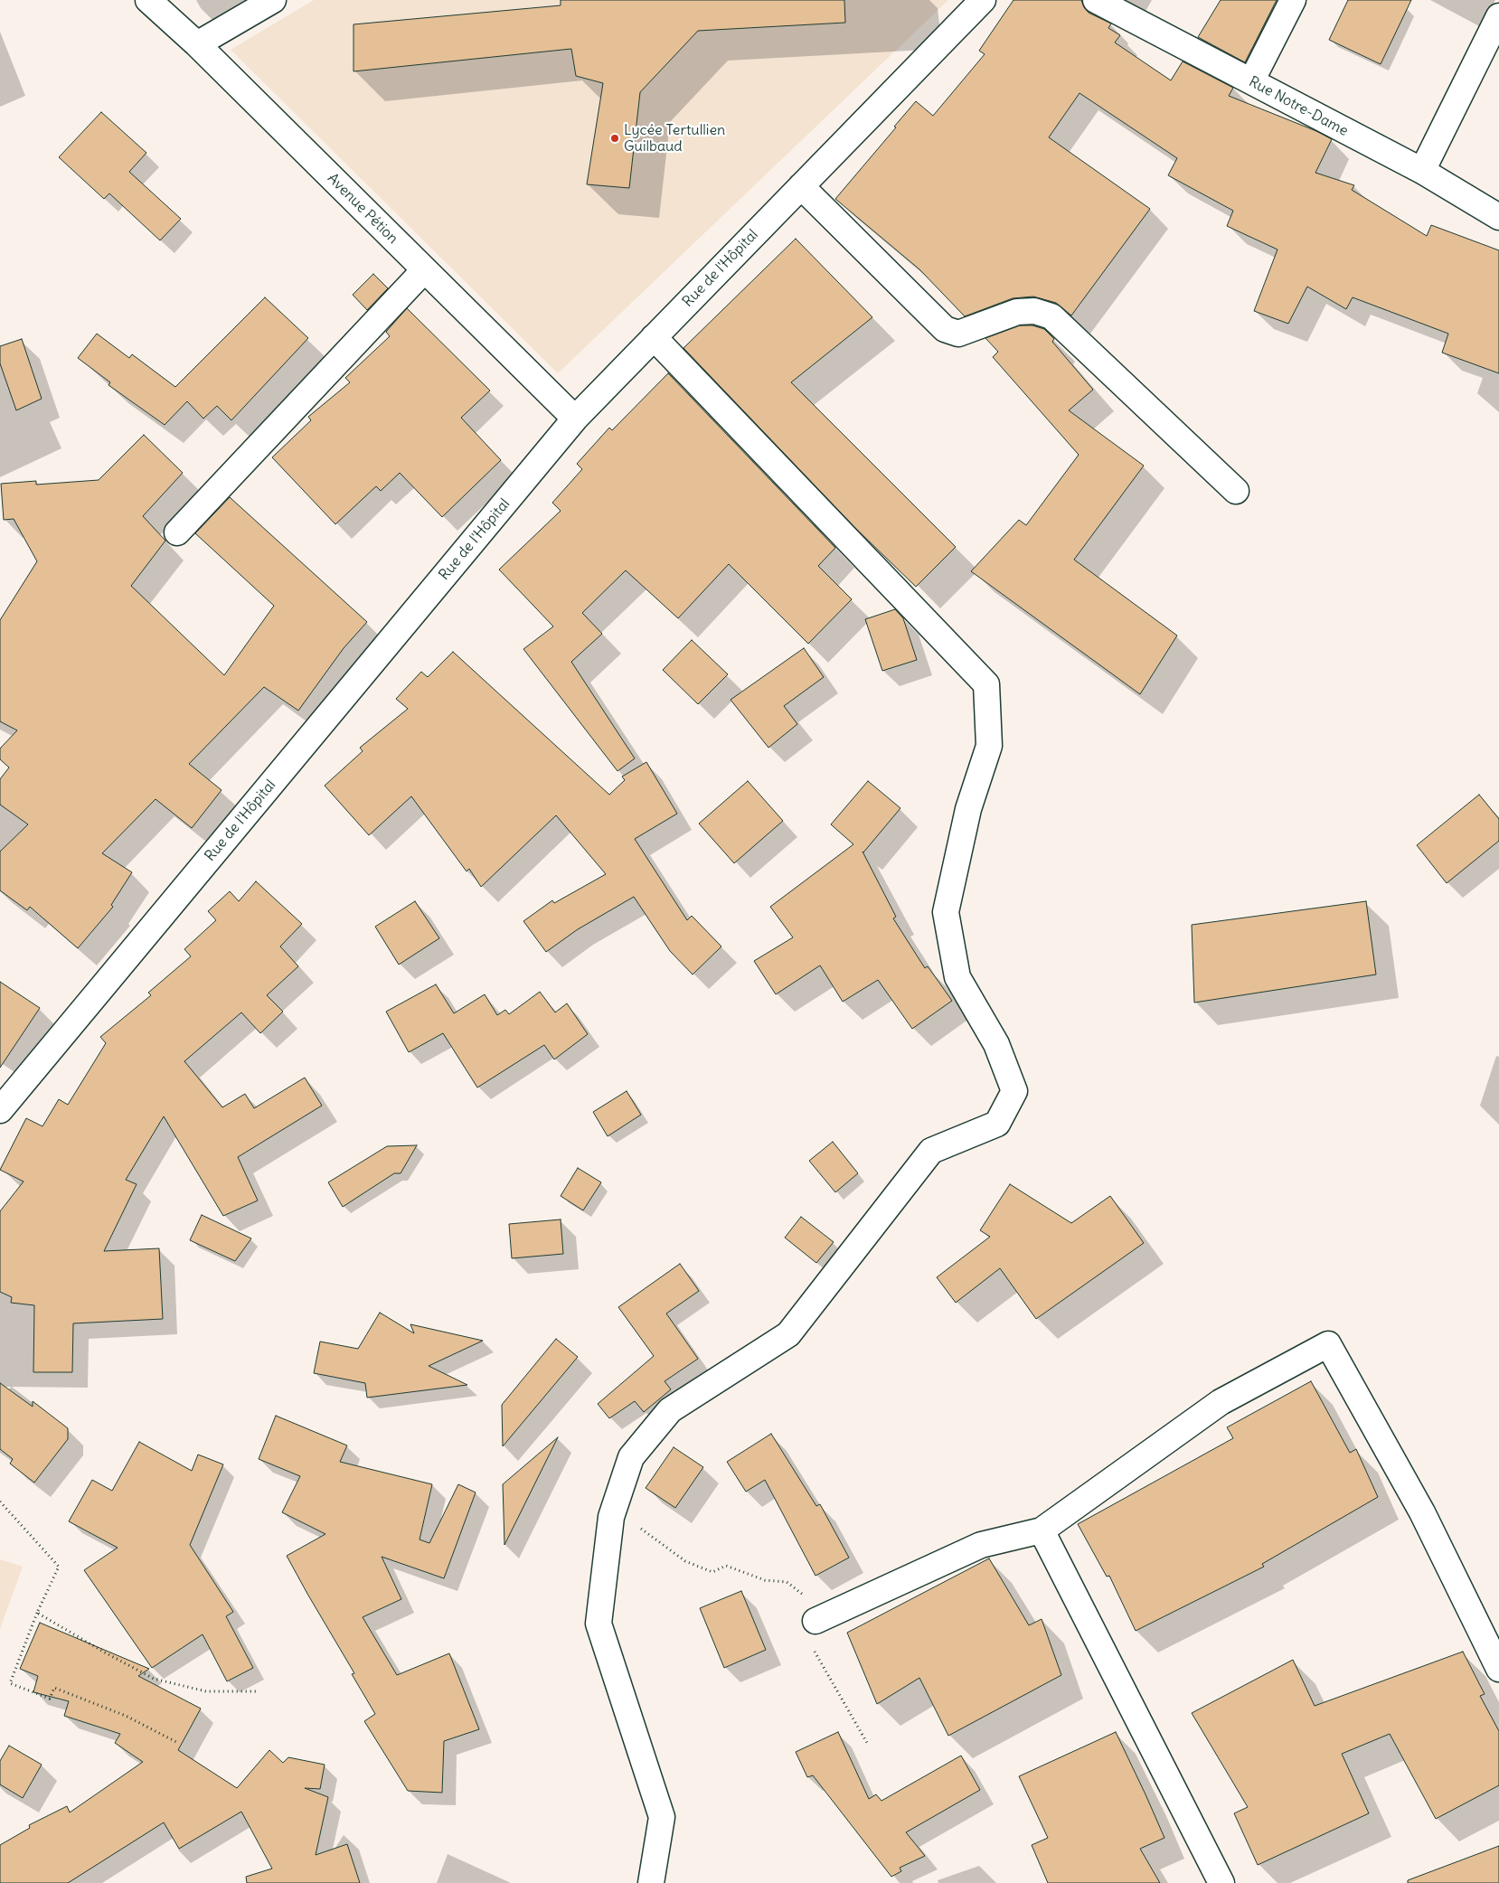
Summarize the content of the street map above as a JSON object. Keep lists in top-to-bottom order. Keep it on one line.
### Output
{"streets":{"street":["Rue Notre-Dame","Avenue Pétion","Rue de l'Hôpital"]},"crossings":[["Avenue Pétion","Rue de l'Hôpital"]],"places":["Lycée Tertullien Guilbaud"]}
